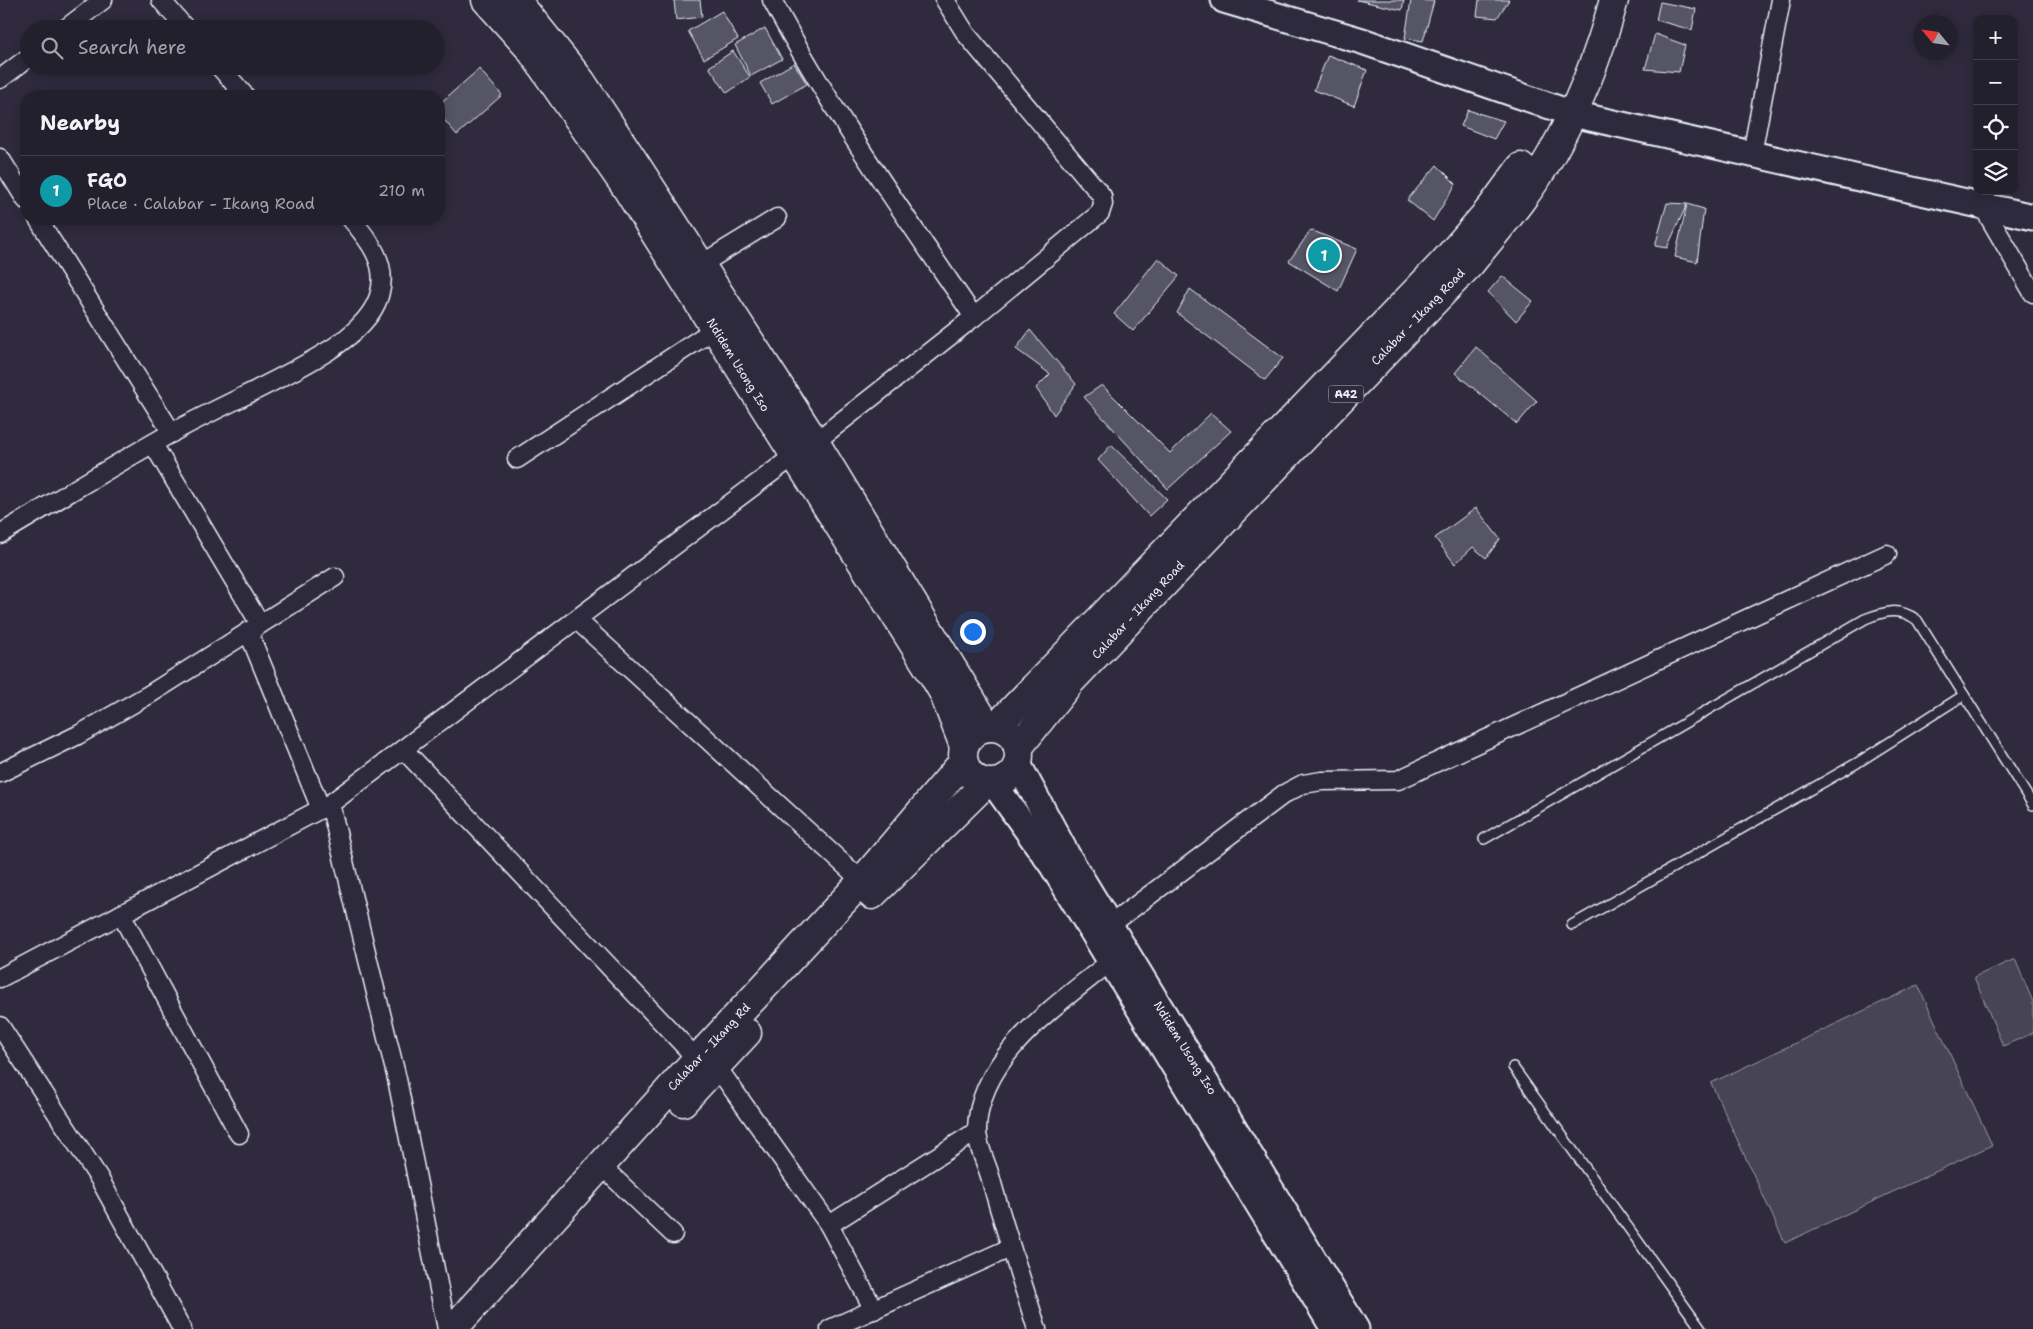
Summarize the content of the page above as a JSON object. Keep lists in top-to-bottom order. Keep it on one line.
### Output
{"streets":{"main road":["Calabar - Ikang Road","Ndidem Usong Iso","A42","Calabar - Ikang Rd"]},"crossings":[["Calabar - Ikang Road","Ndidem Usong Iso"],["Calabar - Ikang Road","Calabar - Ikang Rd"],["Ndidem Usong Iso","Calabar - Ikang Rd"]],"north":"top left","page":{"map_buttons":["+","−"],"search":"Search here","heading":"Nearby","list":[{"mark":"1","name":"FGO","note":"Place · Calabar - Ikang Road","value":"210 m"}],"pins":"1"}}
